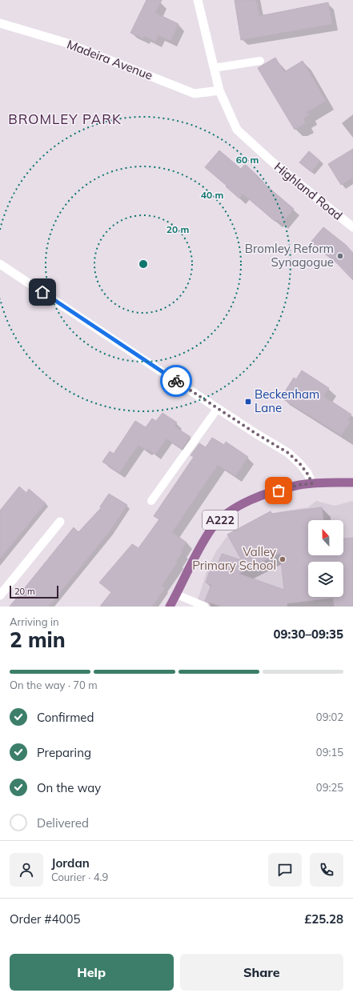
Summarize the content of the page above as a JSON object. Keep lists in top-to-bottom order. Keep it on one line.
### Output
{"streets":{"main road":["A222"],"street":["Madeira Avenue","Highland Road"]},"crossings":[["Madeira Avenue","Highland Road"]],"districts":["BROMLEY PARK"],"places":{"other":["Bromley Reform Synagogue","Valley Primary School"],"transit":["Beckenham Lane"]},"scale_bar":"20 m","north":"top","page":{"scale":"20 m","heading":["2 min","Arriving in","09:30–09:35"],"panel":["Jordan","Courier · 4.9","Order #4005","£25.28"],"bar":"On the way · 70 m","list":[["Confirmed","09:02"],["Preparing","09:15"],["On the way","09:25"],"Delivered"],"buttons":["Help","Share"]},"rings":["60 m","40 m","20 m"]}
